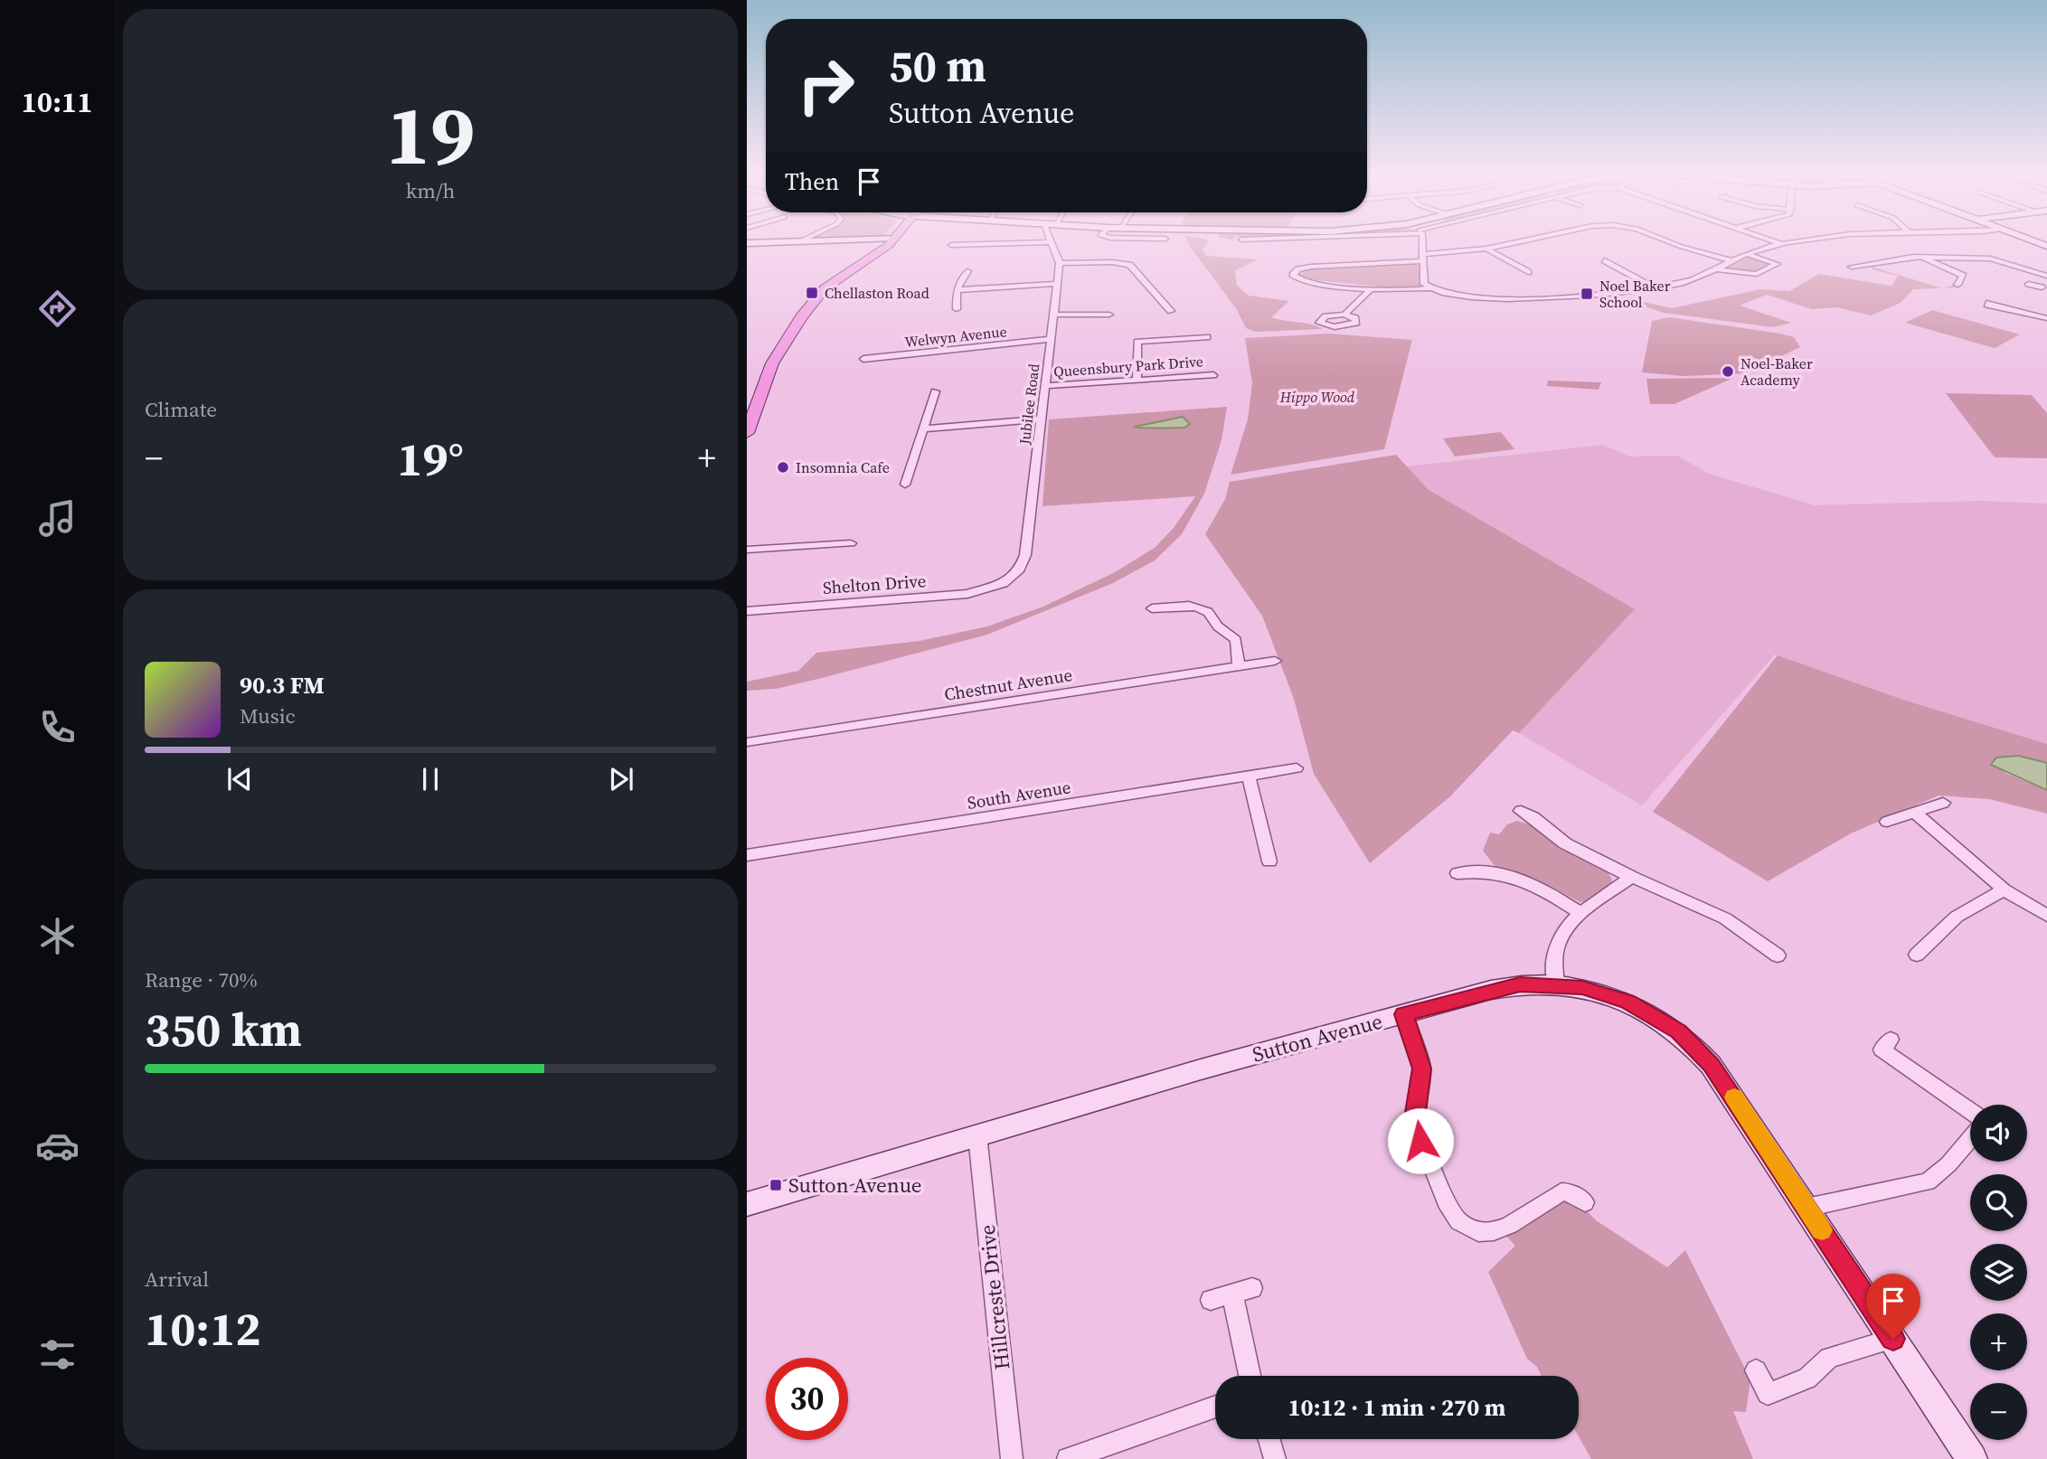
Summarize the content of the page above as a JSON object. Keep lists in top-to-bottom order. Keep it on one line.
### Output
{"streets":{"street":["Welwyn Avenue","Queensbury Park Drive","Jubilee Road","Shelton Drive","Chestnut Avenue","South Avenue","Sutton Avenue","Hillcreste Drive"]},"crossings":[["Welwyn Avenue","Jubilee Road"],["Queensbury Park Drive","Jubilee Road"],["Jubilee Road","Shelton Drive"],["Sutton Avenue","Hillcreste Drive"]],"parks":["Hippo Wood"],"places":{"transit":["Chellaston Road","Noel Baker School","Sutton Avenue"],"other":["Noel-Baker Academy","Insomnia Cafe"]},"page":{"tabs":"10:11","tile":[["19","km/h"],"Climate",["Range · 70%","350 km"],["Arrival","10:12"]],"turn":["50 m","Sutton Avenue"],"then":"Then","heat":["−","19°","+"],"song":["90.3 FM","Music"],"map_buttons":["+","−"],"limit":"30","trip":"10:12 · 1 min · 270 m"}}
